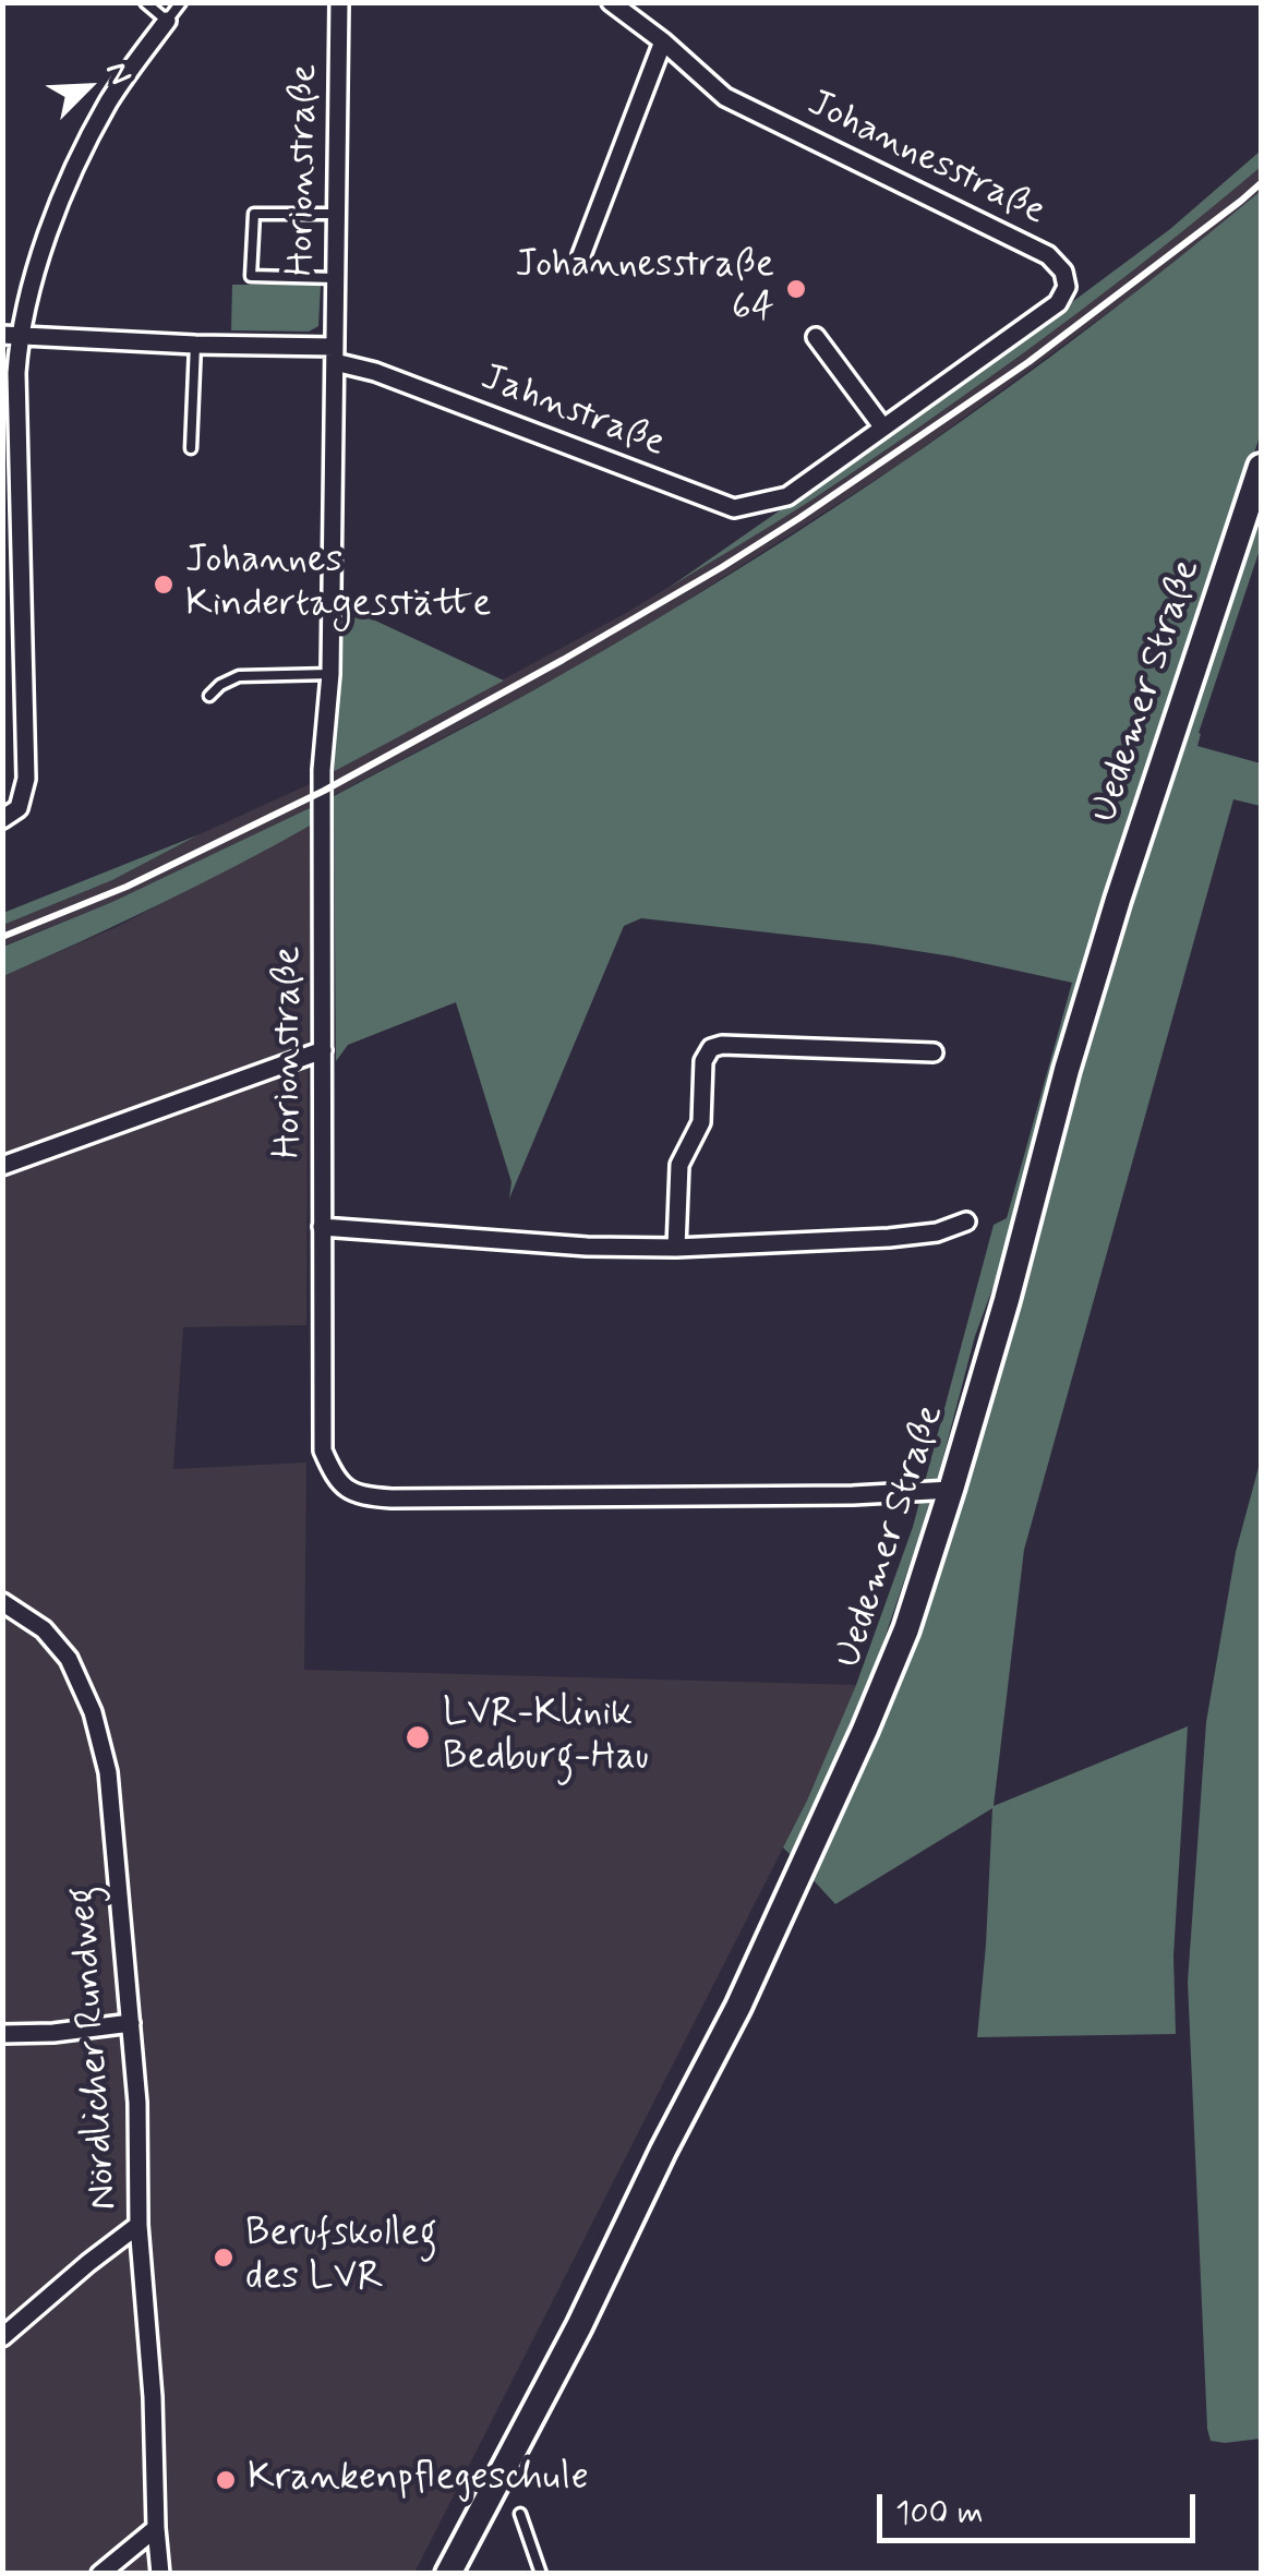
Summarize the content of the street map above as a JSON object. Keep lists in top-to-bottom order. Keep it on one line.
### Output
{"streets":{"main road":["Uedemer Straße"],"street":["Johannesstraße","Horionstraße","Jahnstraße","Nördlicher Rundweg"]},"crossings":[["Johannesstraße","Jahnstraße"],["Horionstraße","Jahnstraße"],["Horionstraße","Uedemer Straße"]],"places":["Johannesstraße 64","Johannes Kindertagesstätte","LVR-Klinik Bedburg-Hau","Berufskolleg des LVR","Krankenpflegeschule"],"scale_bar":"100 m","north":"top right"}
